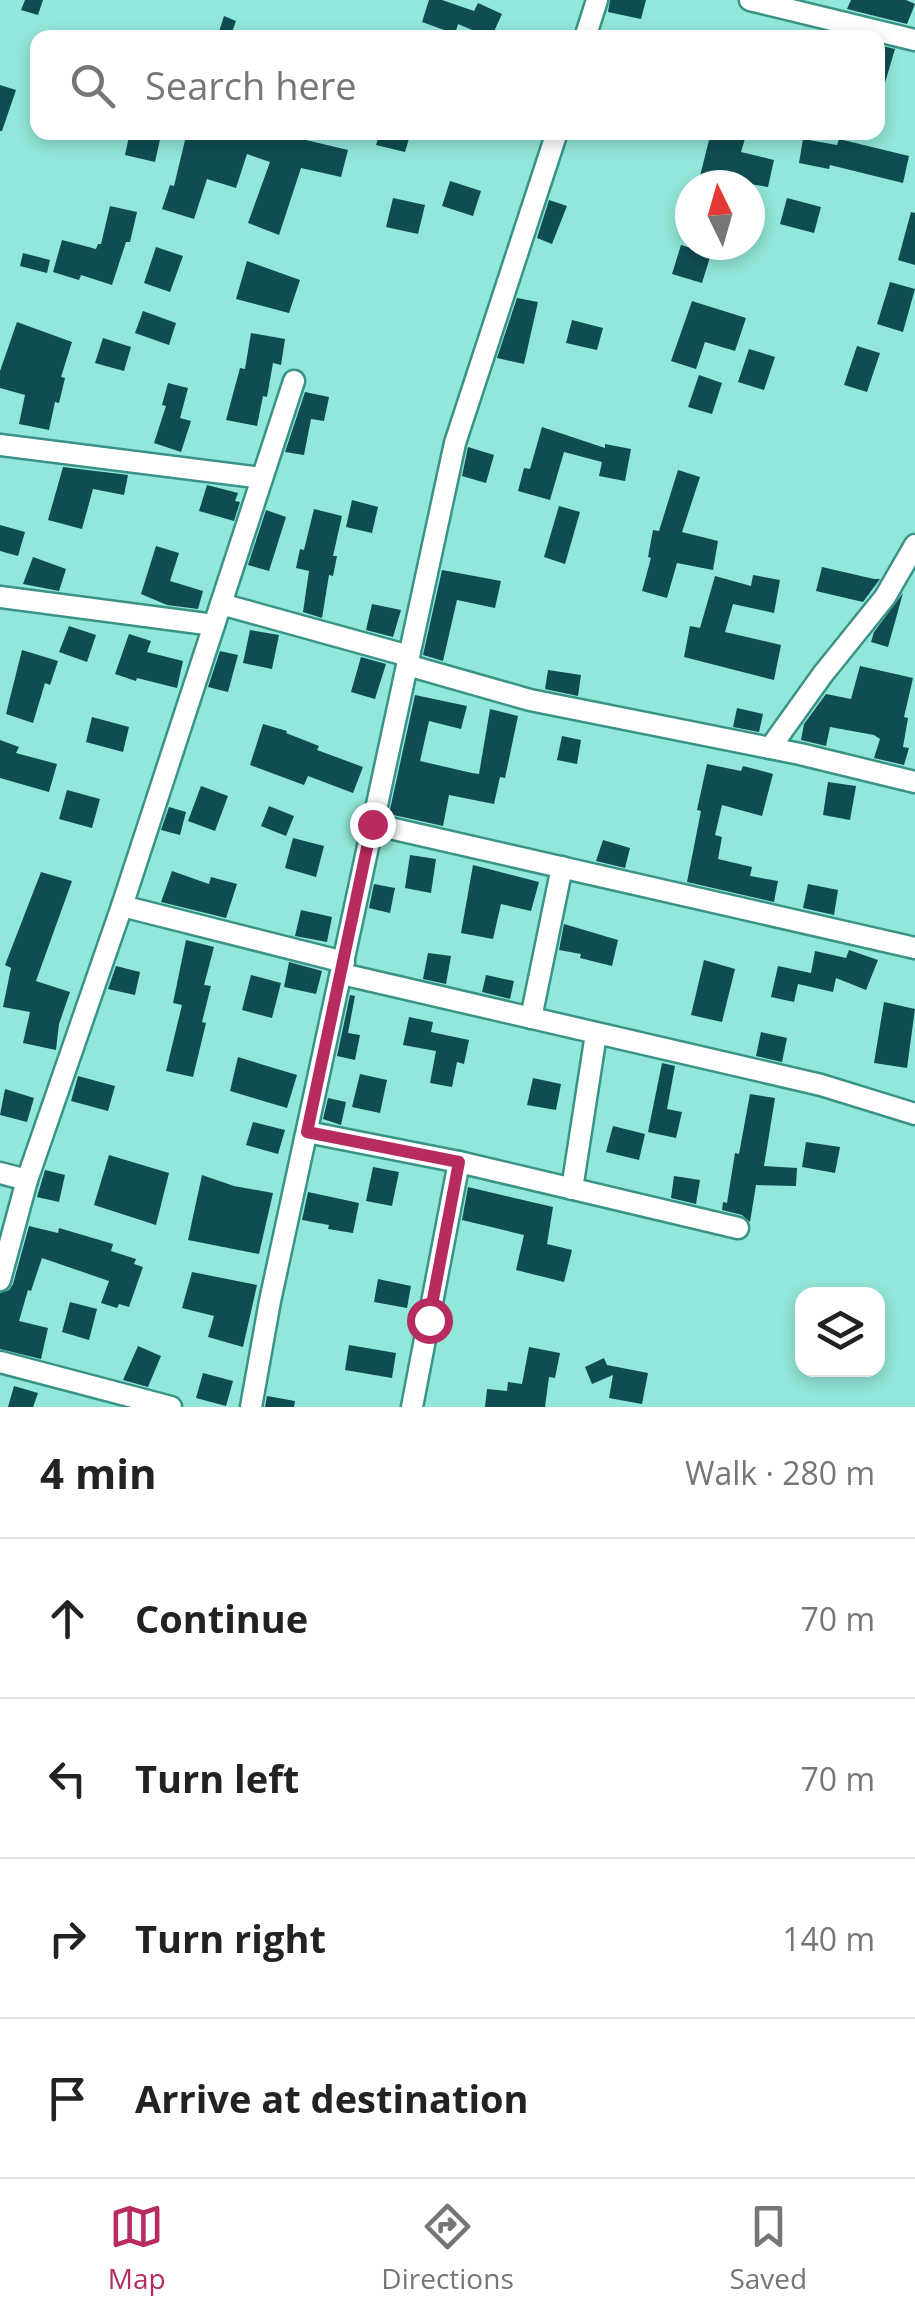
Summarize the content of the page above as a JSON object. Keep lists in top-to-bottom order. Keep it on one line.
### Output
{"north":"top","page":{"search":"Search here","heading":["4 min","Walk · 280 m"],"list":[["Continue","70 m"],["Turn left","70 m"],["Turn right","140 m"],"Arrive at destination"],"nav":["Map","Directions","Saved"]}}
